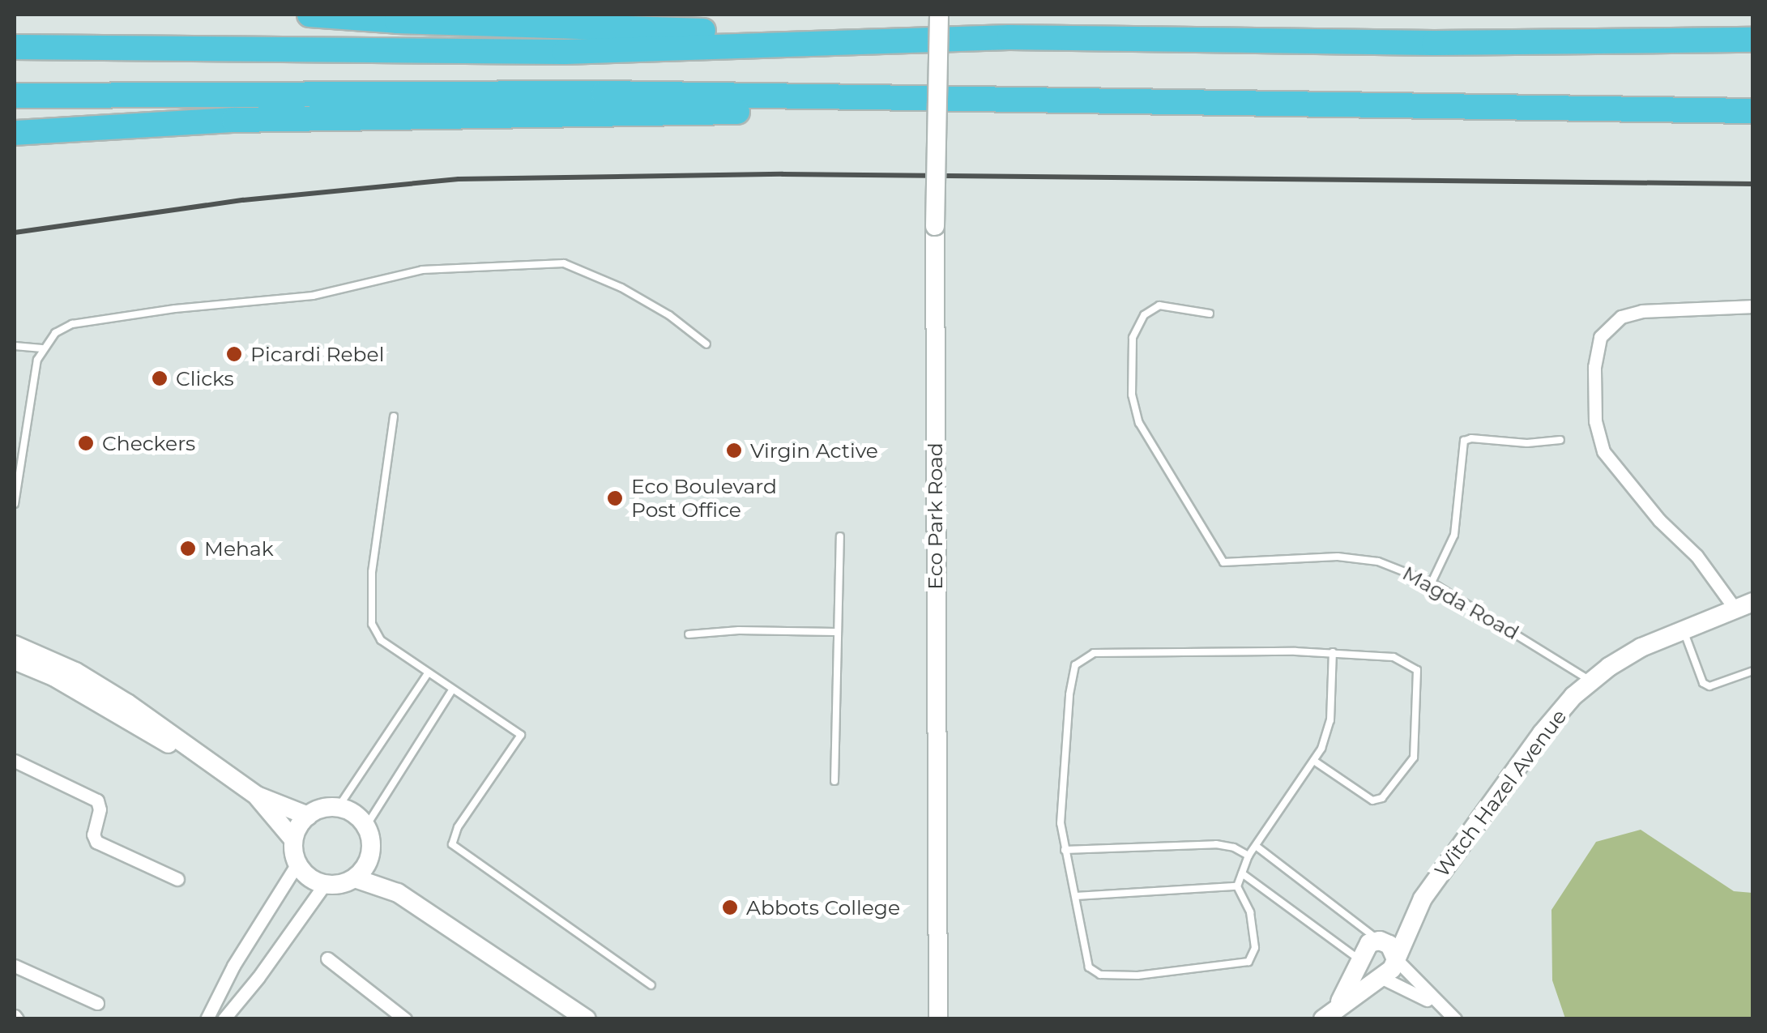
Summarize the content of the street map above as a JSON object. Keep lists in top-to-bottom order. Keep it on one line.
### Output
{"streets":{"street":["Eco Park Road","Witch Hazel Avenue"],"lane":["Magda Road"]},"crossings":[["Magda Road","Witch Hazel Avenue"]],"places":["Picardi Rebel","Clicks","Checkers","Virgin Active","Eco Boulevard Post Office","Mehak","Abbots College"]}
